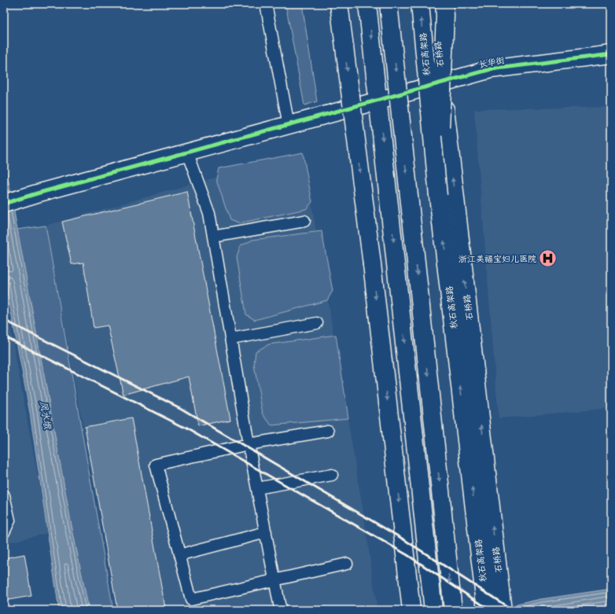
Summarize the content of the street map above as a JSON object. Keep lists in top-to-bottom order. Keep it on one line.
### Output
{"streets":{"main road":["秋石高架路","石桥路","长华街"]},"crossings":[["石桥路","长华街"]],"water":["凤水墩"],"places":{"hospital":["浙江美福宝妇儿医院"]}}
